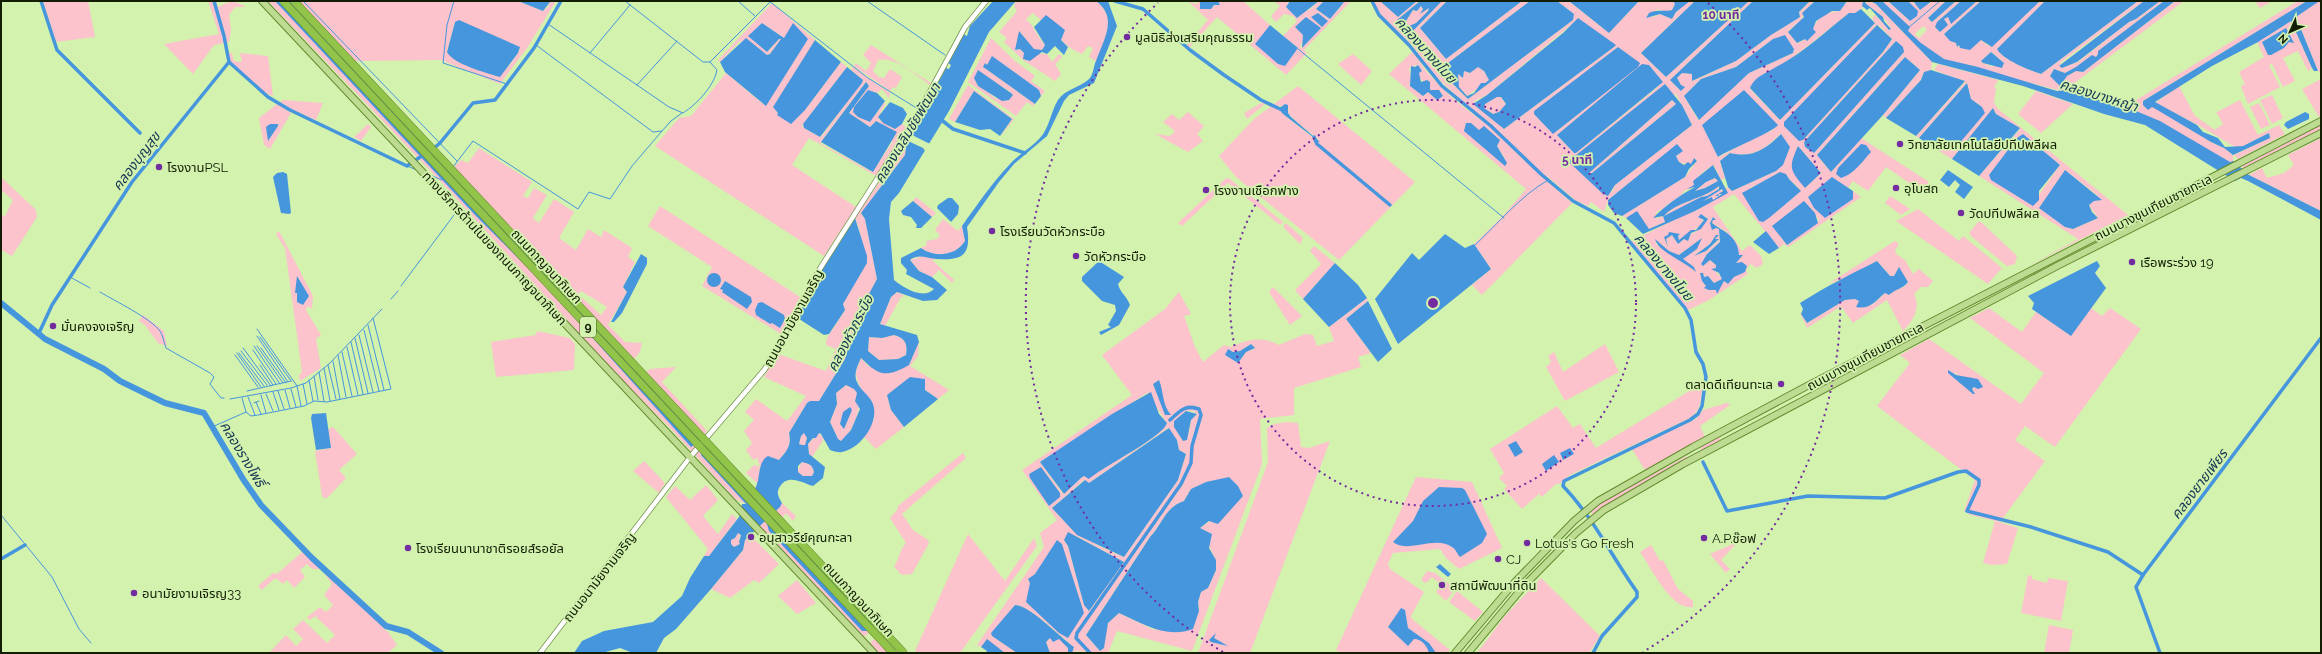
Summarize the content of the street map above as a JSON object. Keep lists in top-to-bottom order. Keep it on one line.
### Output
{"streets":{"highway":["ถนนกาญจนาภิเษก","9"],"main road":["ถนนบางขุนเทียนชายทะเล","ทางบริการด้านในของถนนกาญจนาภิเษก"],"street":["ถนนอนามัยงามเจริญ"]},"crossings":[["ทางบริการด้านในของถนนกาญจนาภิเษก","ถนนอนามัยงามเจริญ"]],"water":["คลองบางขโมย","คลองบางหญ้า","คลองเฉลิมชัยพัฒนา","คลองบุญสุข","คลองหัวกระบือ","คลองรางโพธิ์","คลองยายเพียร"],"places":["มูลนิธิส่งเสริมคุณธรรม","วิทยาลัยเทคโนโลยีปทีปพลีผล","โรงงานPSL","อุโบสถ","โรงงานเชือกฟาง","วัดปทีปพลีผล","โรงเรียนวัดหัวกระบือ","วัดหัวกระบือ","เรือพระร่วง 19","มั่นคงจงเจริญ","ตลาดดีเทียนทะเล","อนุสาวรีย์คุณกะลา","A.P.ช๊อฟ","Lotus's Go Fresh","โรงเรียนนานาชาติรอยส์รอยัล","CJ","สถานีพัฒนาที่ดิน","อนามัยงามเจิรญ33"],"north":"bottom left","rings":["10 นาที","5 นาที"]}
